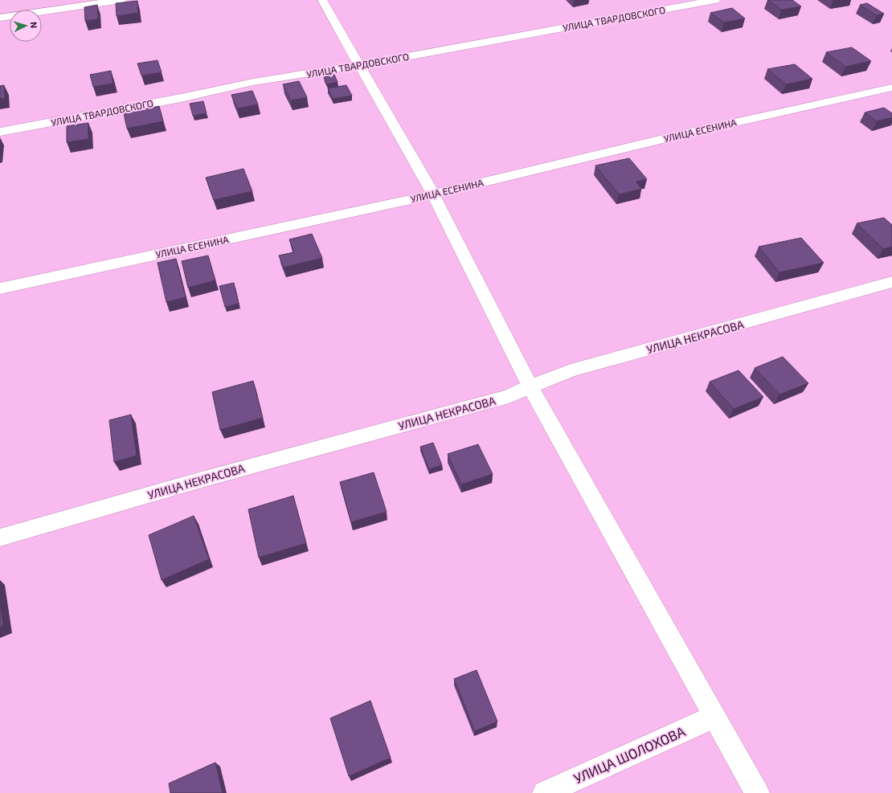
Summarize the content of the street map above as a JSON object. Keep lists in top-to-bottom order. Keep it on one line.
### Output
{"streets":{"street":["УЛИЦА ТВАРДОВСКОГО","УЛИЦА ЕСЕНИНА","УЛИЦА НЕКРАСОВА","УЛИЦА ШОЛОХОВА"]},"north":"right"}
